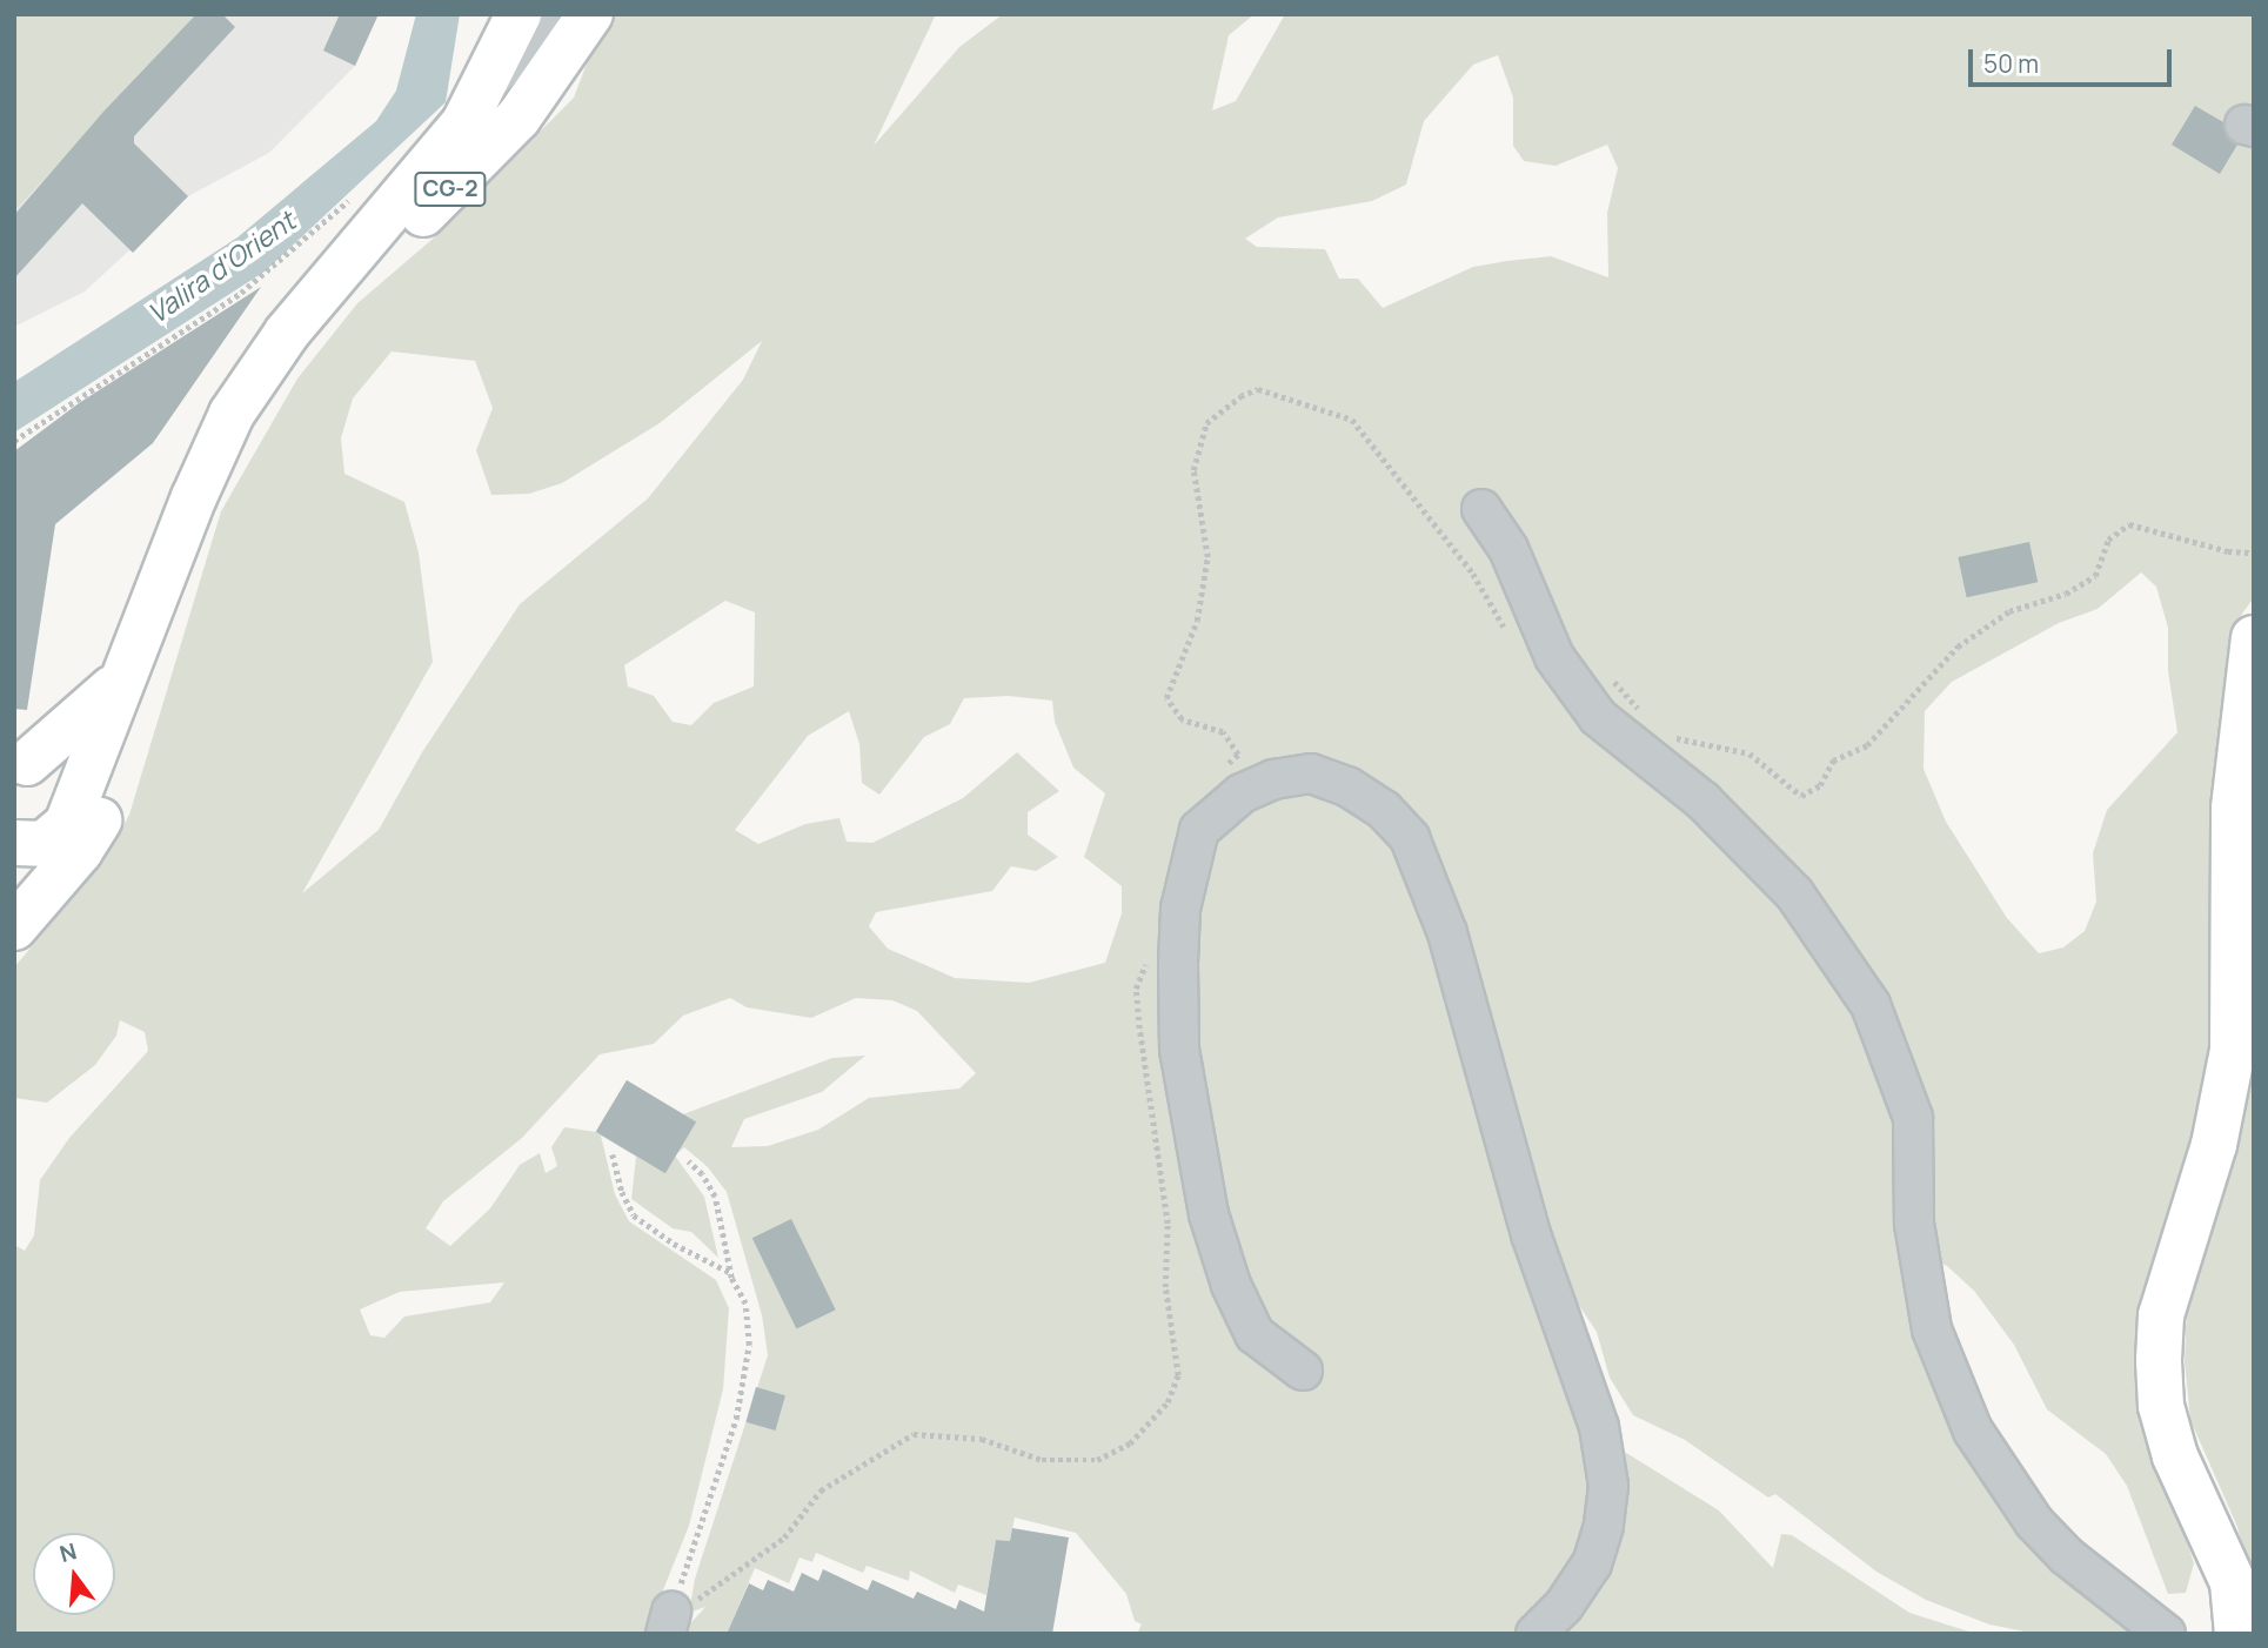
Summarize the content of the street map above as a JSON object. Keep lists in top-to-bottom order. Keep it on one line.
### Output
{"streets":{"main road":["CG-2"]},"water":["Valira d'Orient"],"scale_bar":"50 m","north":"top"}
